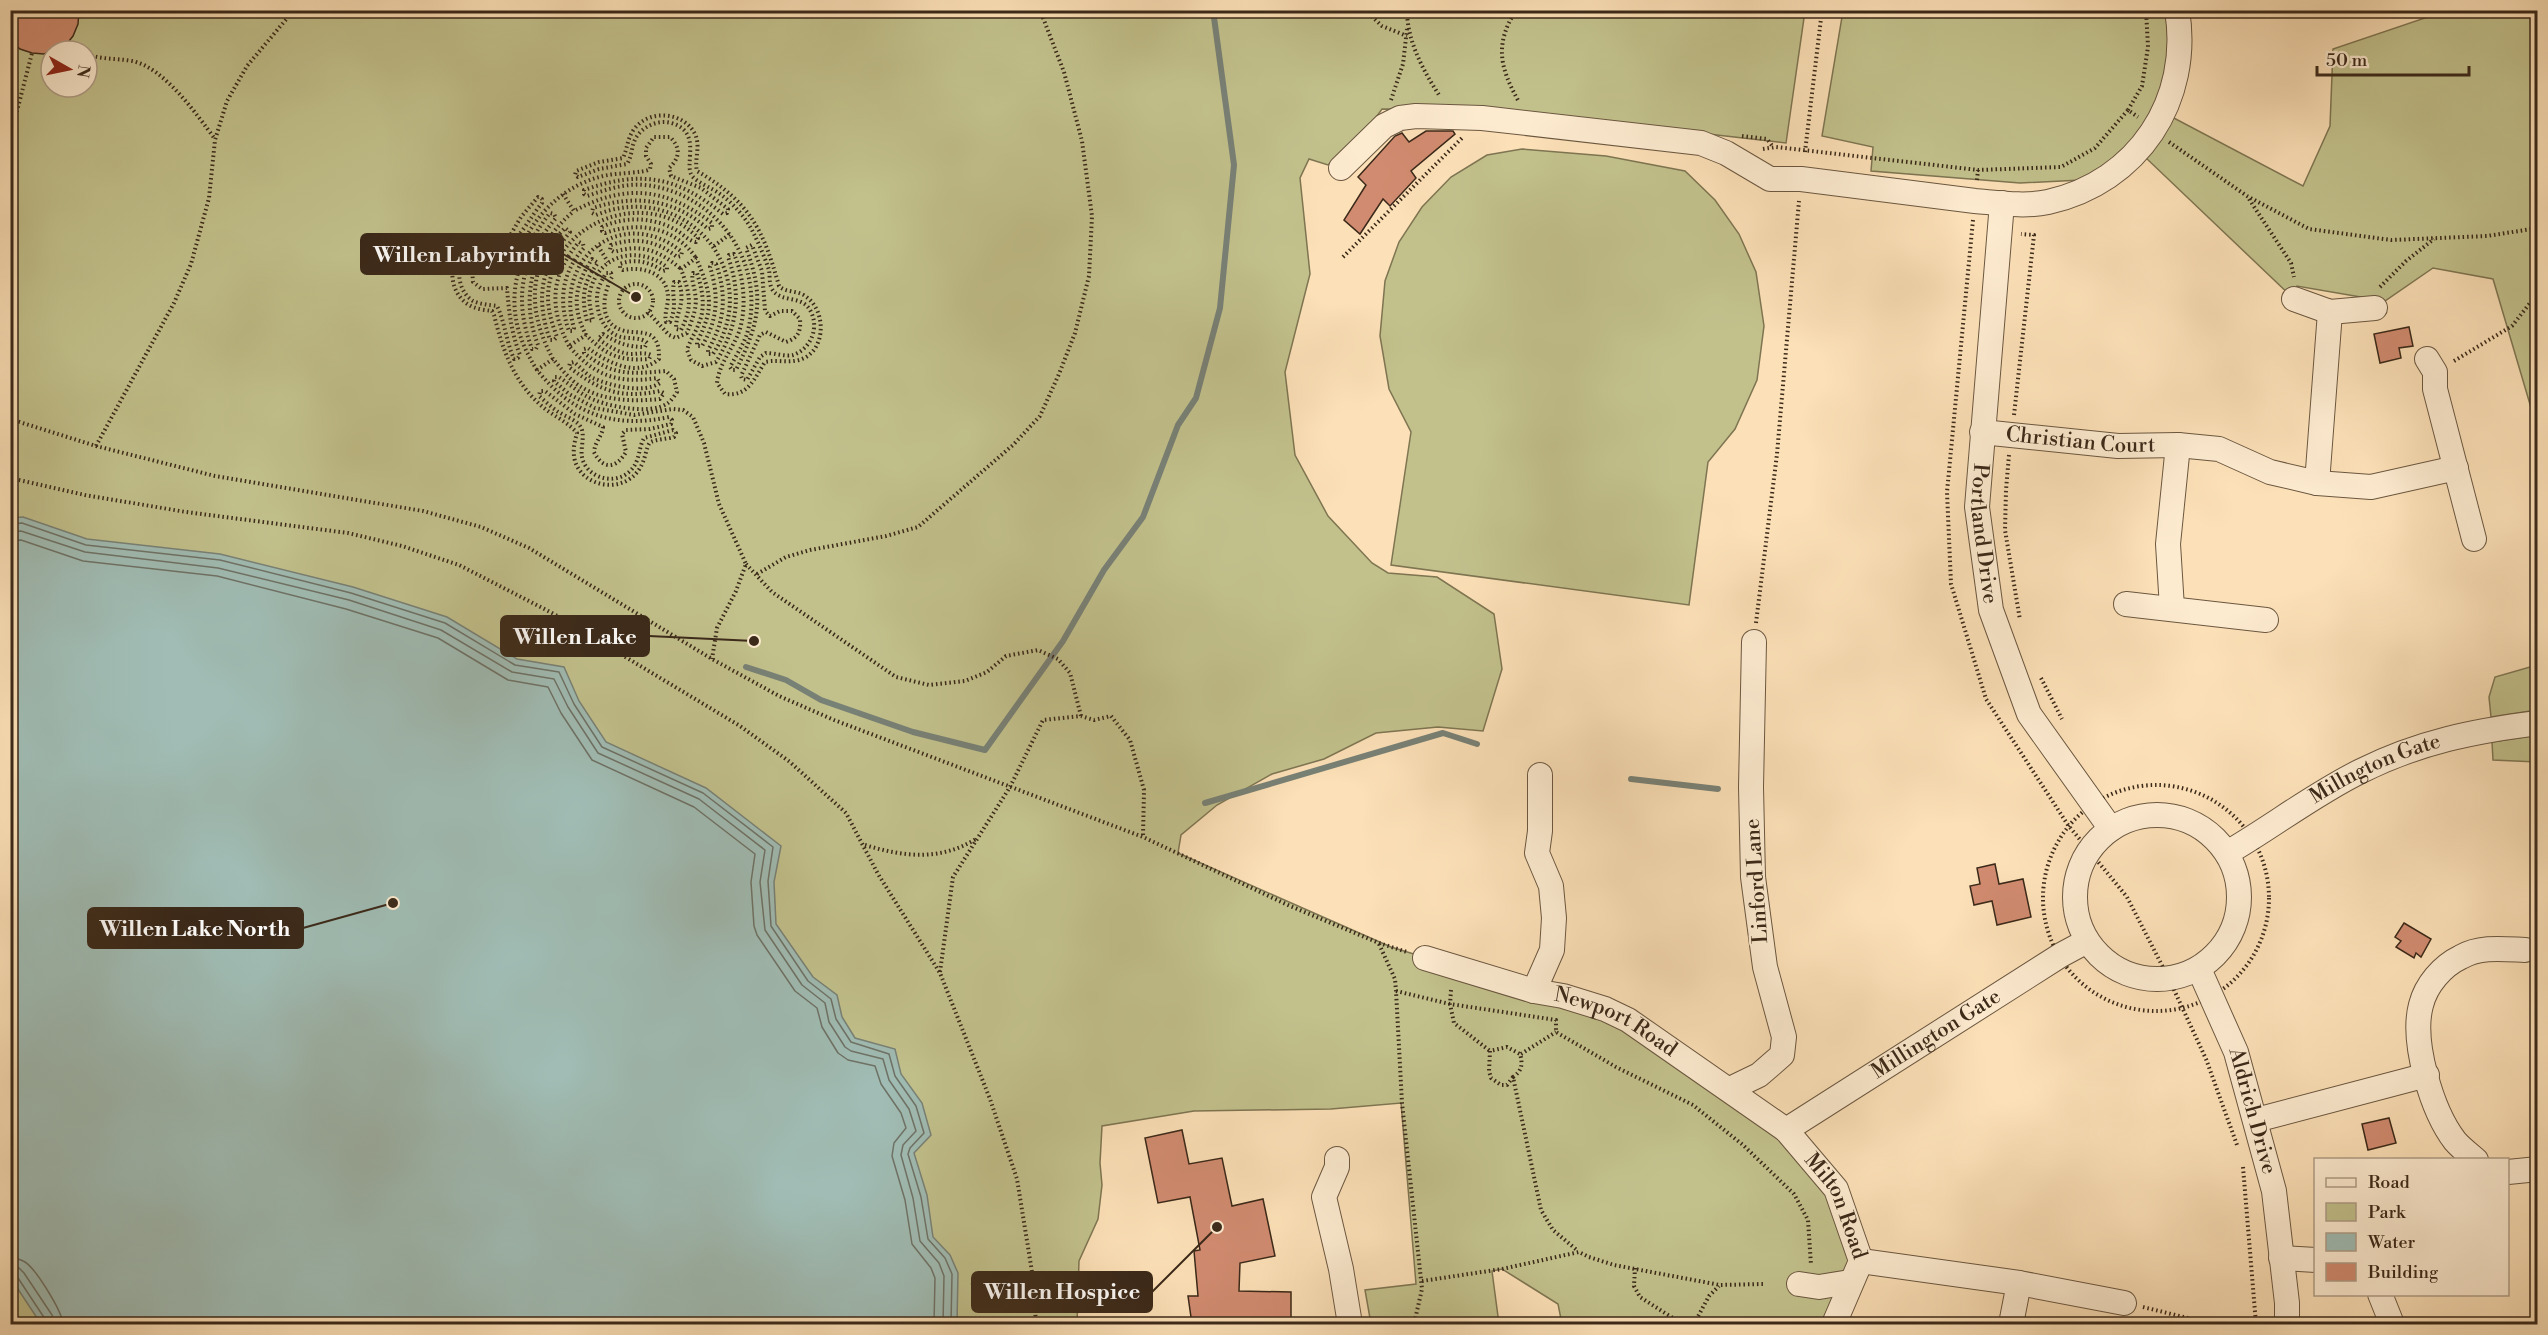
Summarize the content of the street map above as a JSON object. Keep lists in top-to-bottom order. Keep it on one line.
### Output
{"streets":{"street":["Christian Court","Portland Drive","Millngton Gate","Linford Lane","Newport Road","Millington Gate","Aldrich Drive","Milton Road"]},"crossings":[["Christian Court","Portland Drive"],["Portland Drive","Millngton Gate"],["Portland Drive","Millington Gate"],["Portland Drive","Aldrich Drive"],["Millngton Gate","Millington Gate"],["Millngton Gate","Aldrich Drive"],["Linford Lane","Newport Road"],["Newport Road","Millington Gate"],["Newport Road","Milton Road"],["Millington Gate","Aldrich Drive"],["Millington Gate","Milton Road"]],"places":["Willen Labyrinth","Willen Lake","Willen Lake North","Willen Hospice"],"legend":["Road","Park","Water","Building"],"scale_bar":"50 m","north":"right"}
